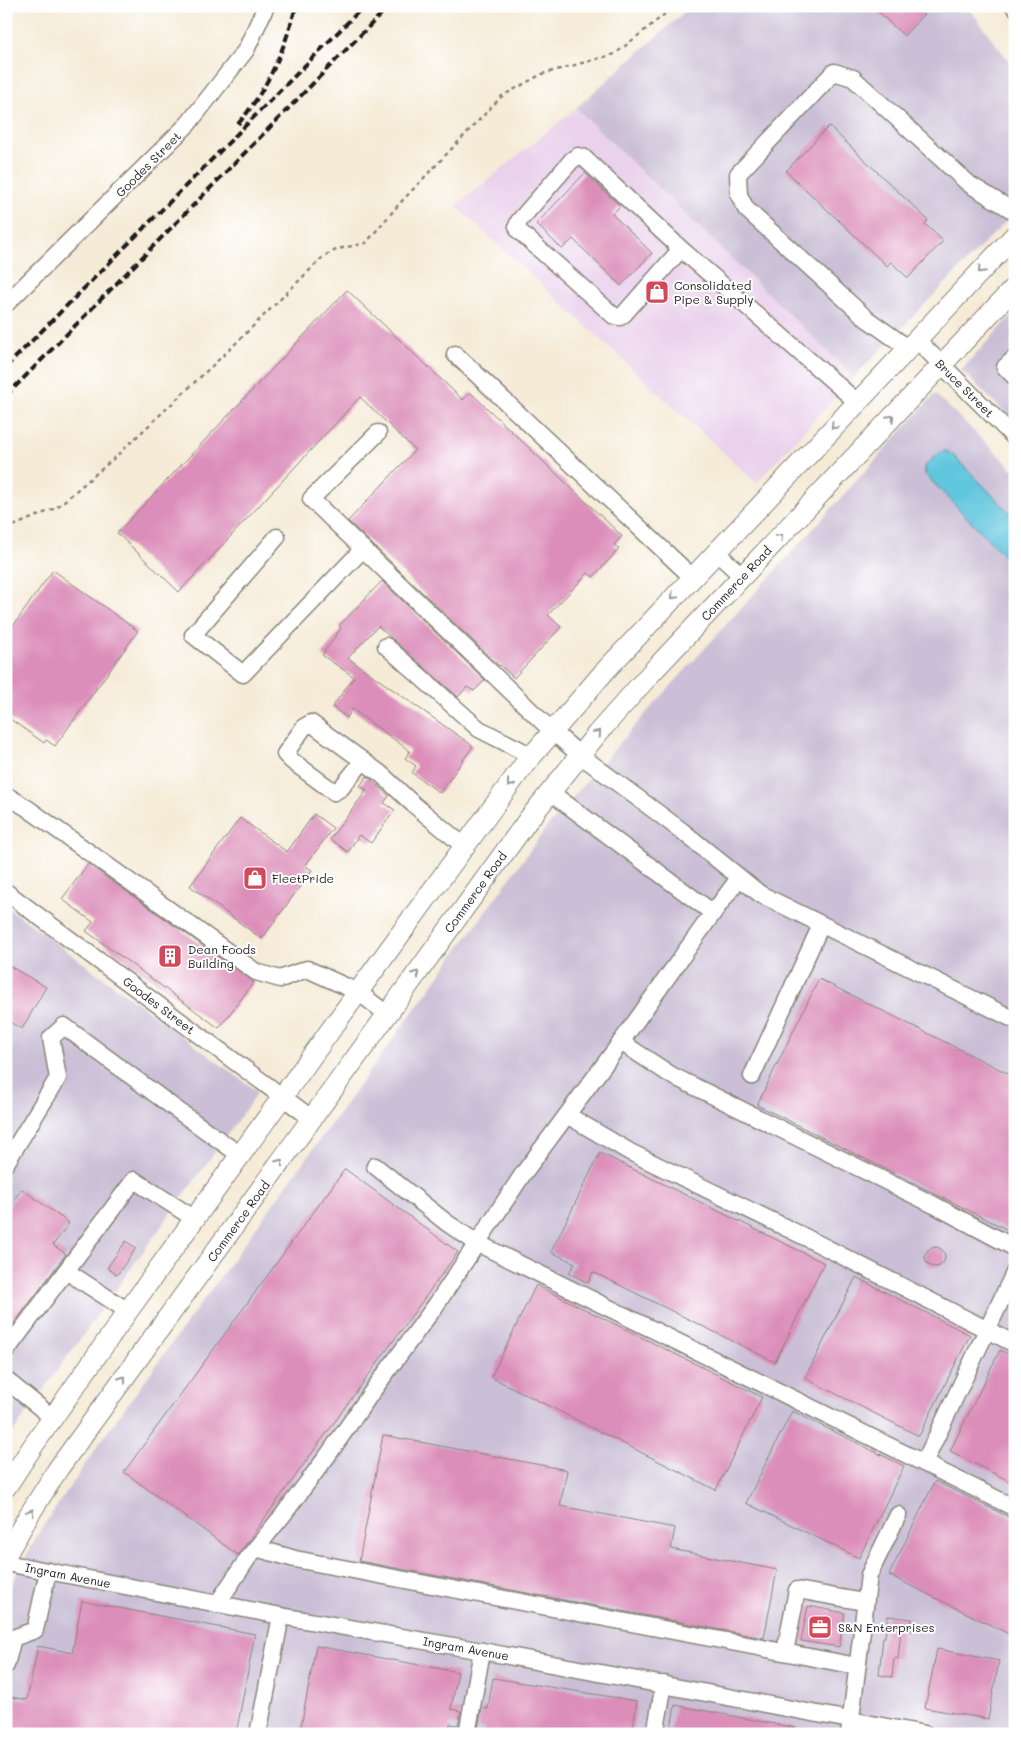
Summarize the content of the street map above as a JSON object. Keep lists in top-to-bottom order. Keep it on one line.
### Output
{"streets":{"main road":["Commerce Road"],"street":["Goodes Street","Bruce Street","Ingram Avenue"]},"crossings":[["Goodes Street","Commerce Road"],["Bruce Street","Commerce Road"]],"places":{"shop":["Consolidated Pipe & Supply","FleetPride"],"building":["Dean Foods Building"],"office":["S&N Enterprises"]}}
